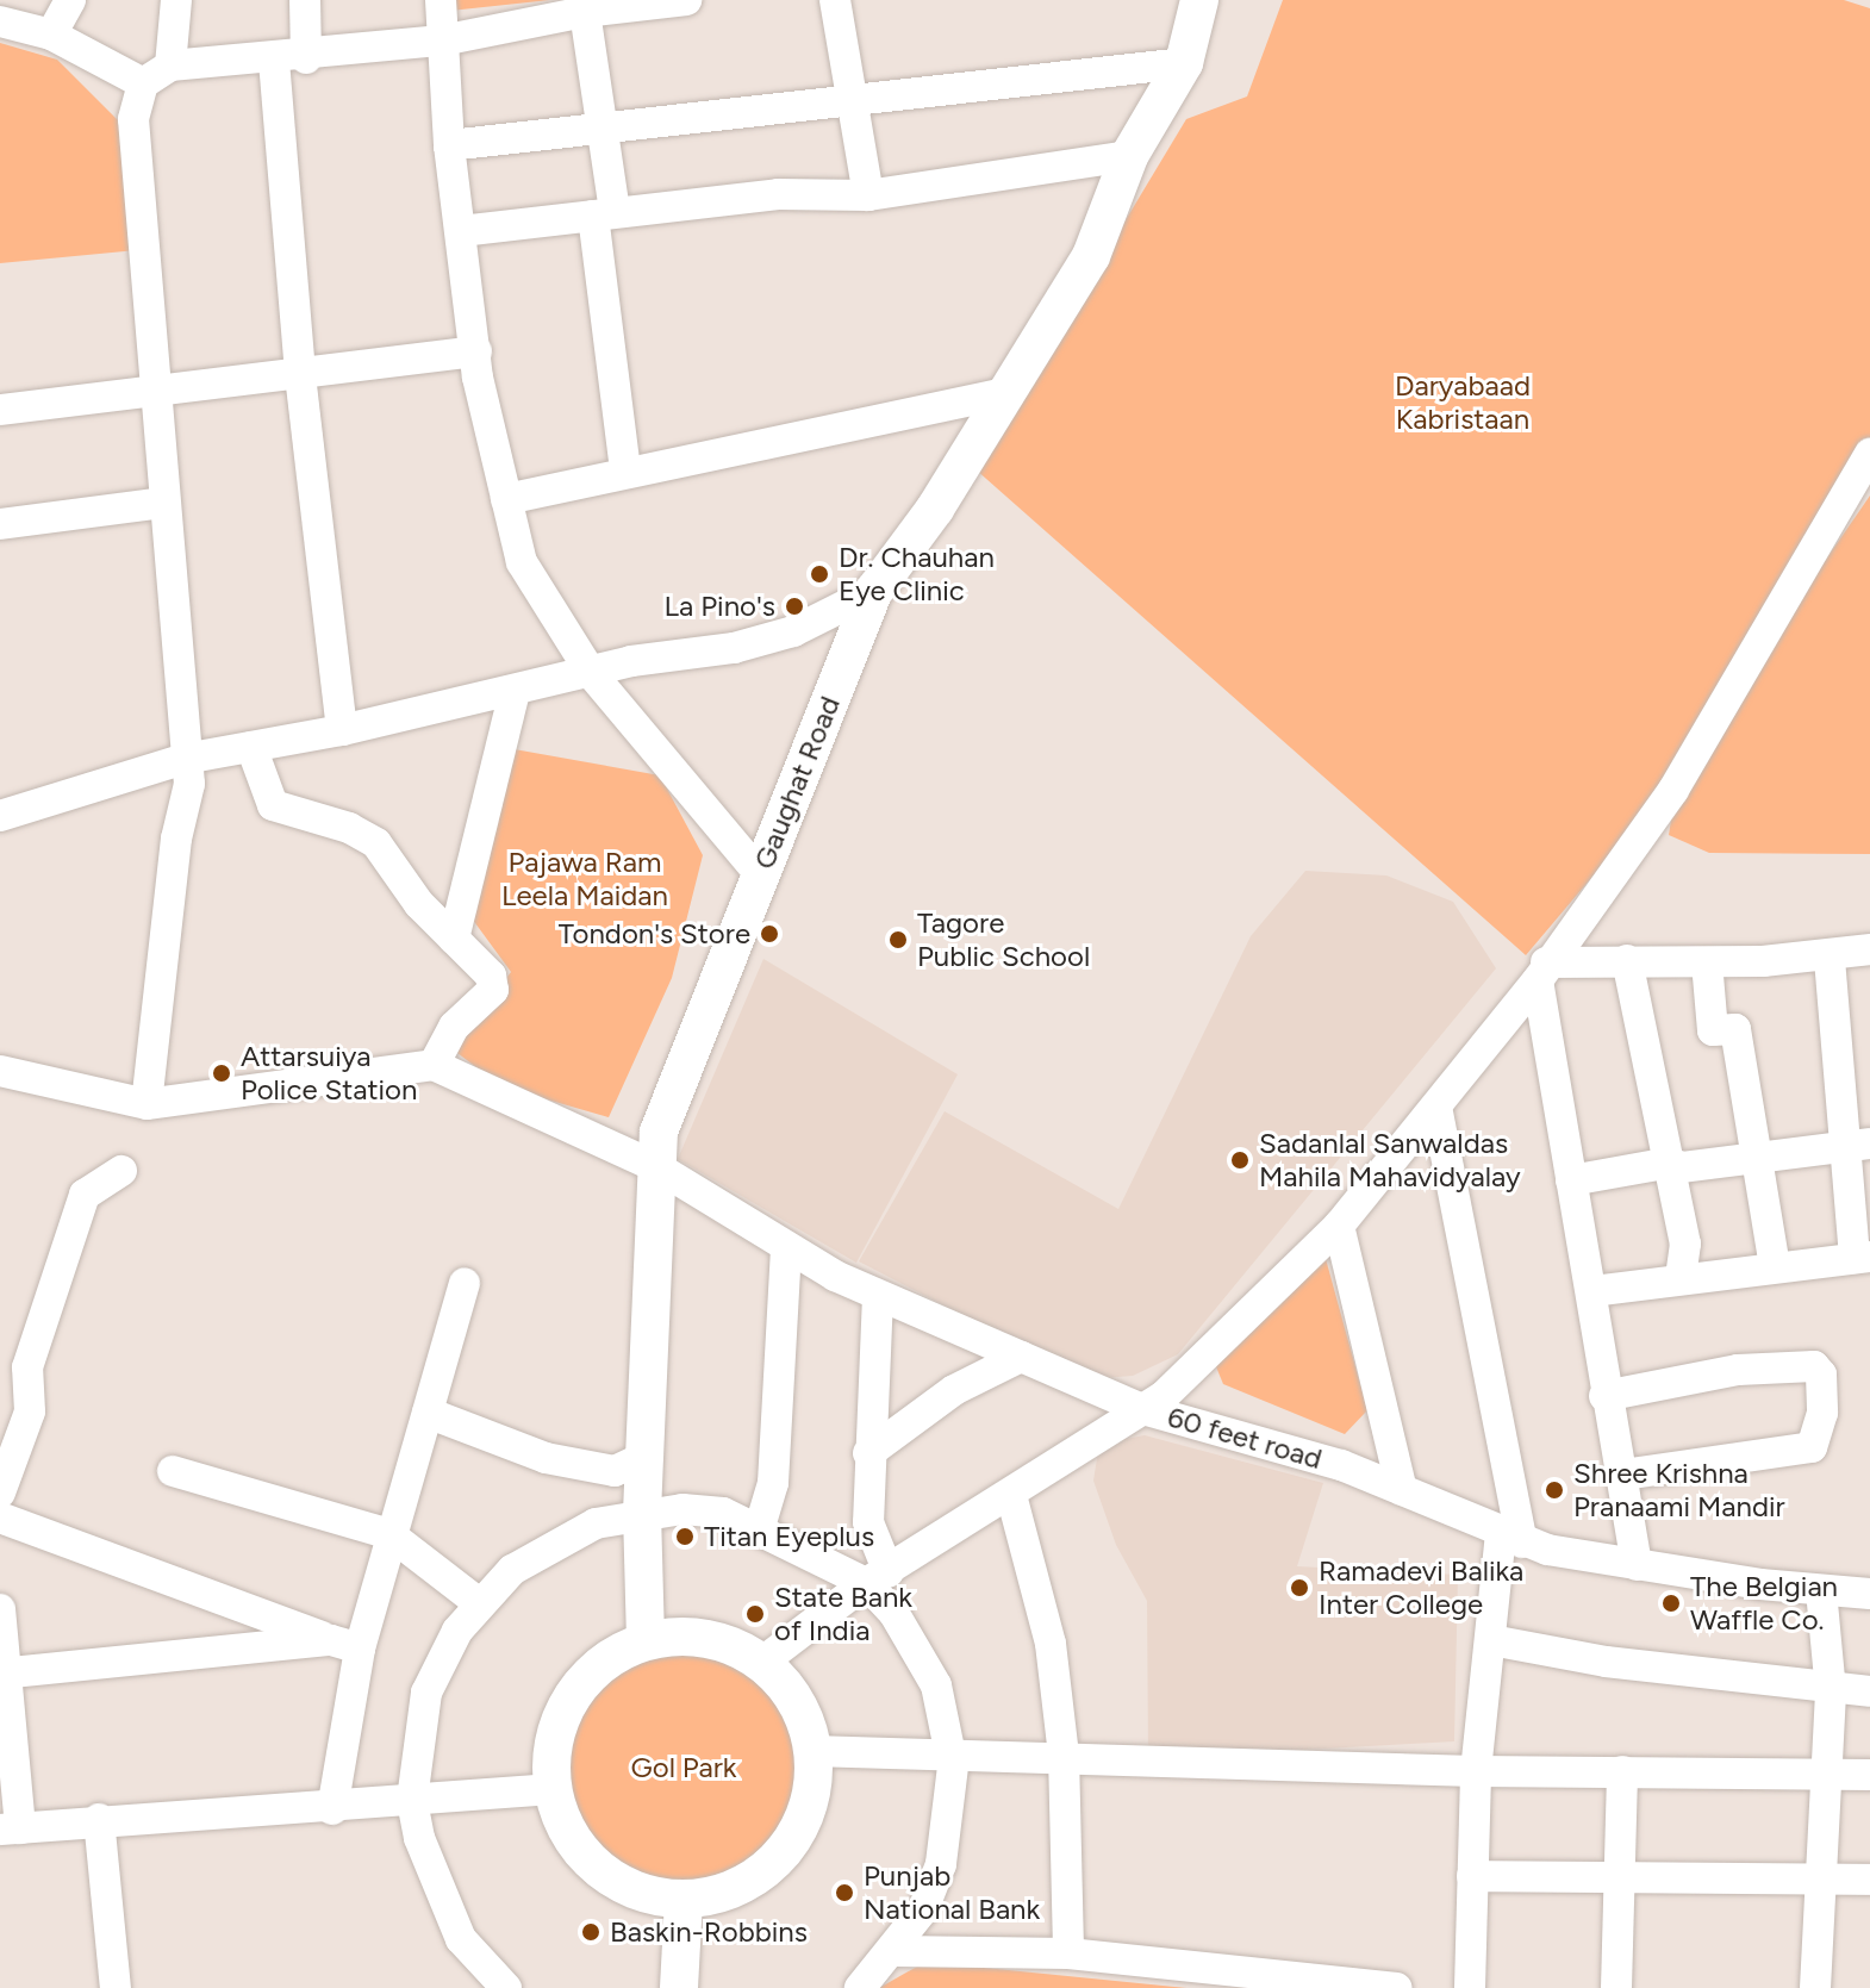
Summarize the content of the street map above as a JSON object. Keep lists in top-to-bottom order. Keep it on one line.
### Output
{"streets":{"main road":["Gaughat Road"],"street":["60 feet road"]},"crossings":[["Gaughat Road","60 feet road"]],"parks":["Daryabaad Kabristaan","Pajawa Ram Leela Maidan","Gol Park"],"places":["Dr. Chauhan Eye Clinic","La Pino's","Tondon's Store","Tagore Public School","Attarsuiya Police Station","Sadanlal Sanwaldas Mahila Mahavidyalay","Shree Krishna Pranaami Mandir","Titan Eyeplus","Ramadevi Balika Inter College","The Belgian Waffle Co.","State Bank of India","Punjab National Bank","Baskin-Robbins"]}
